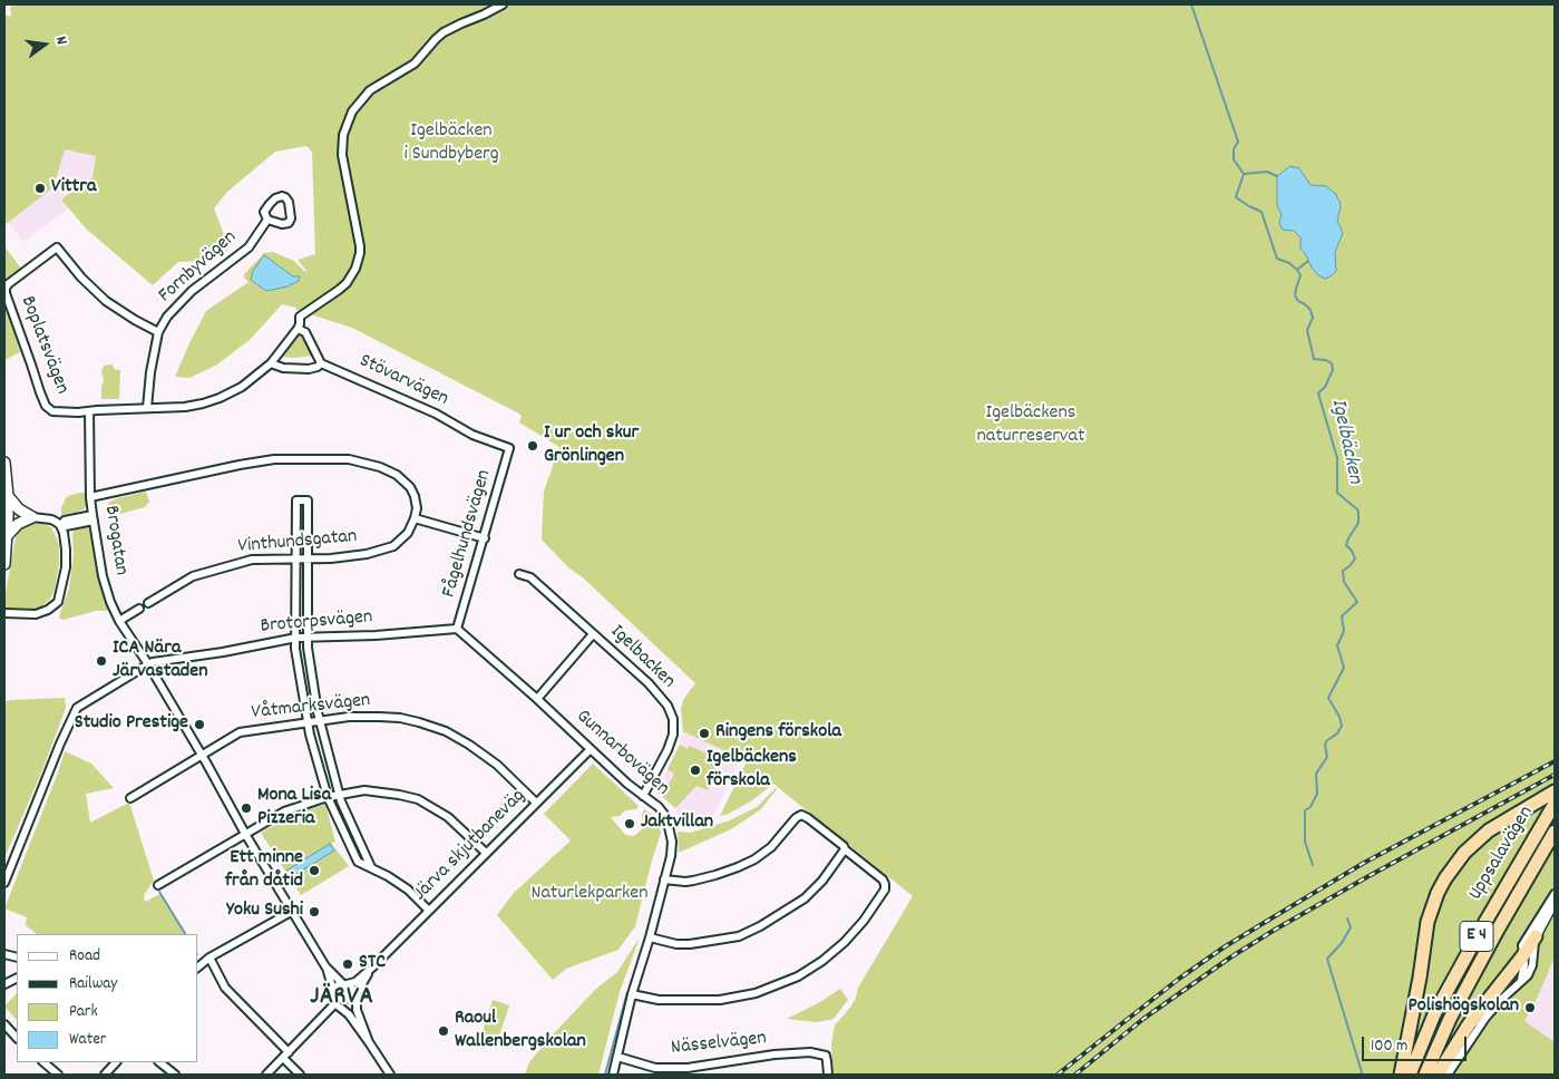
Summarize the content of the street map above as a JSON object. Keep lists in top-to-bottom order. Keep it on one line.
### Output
{"streets":{"highway":["Uppsalavägen","E 4"],"street":["Fornbyvägen","Boplatsvägen","Stövarvägen","Fågelhundsvägen","Brogatan","Vinthundsgatan","Brotorpsvägen","Igelbacken","Våtmarksvägen","Gunnarbovägen","Järva skjutbaneväg","Nässelvägen"]},"crossings":[["Fornbyvägen","Boplatsvägen"],["Boplatsvägen","Brogatan"],["Stövarvägen","Fågelhundsvägen"],["Fågelhundsvägen","Brotorpsvägen"],["Fågelhundsvägen","Gunnarbovägen"],["Brogatan","Brotorpsvägen"],["Brogatan","Våtmarksvägen"],["Brotorpsvägen","Gunnarbovägen"],["Igelbacken","Gunnarbovägen"],["Våtmarksvägen","Järva skjutbaneväg"],["Gunnarbovägen","Järva skjutbaneväg"],["Gunnarbovägen","Nässelvägen"]],"districts":["JÄRVA"],"water":["Igelbäcken"],"parks":["Igelbäcken i Sundbyberg","Igelbäckens naturreservat","Naturlekparken"],"places":["Vittra","I ur och skur Grönlingen","ICA Nära Järvastaden","Studio Prestige","Ringens förskola","Igelbäckens förskola","Mona Lisa Pizzeria","Jaktvillan","Ett minne från dåtid","Yoku Sushi","STC","Polishögskolan","Raoul Wallenbergskolan"],"legend":["Road","Railway","Park","Water"],"scale_bar":"100 m","north":"right"}
